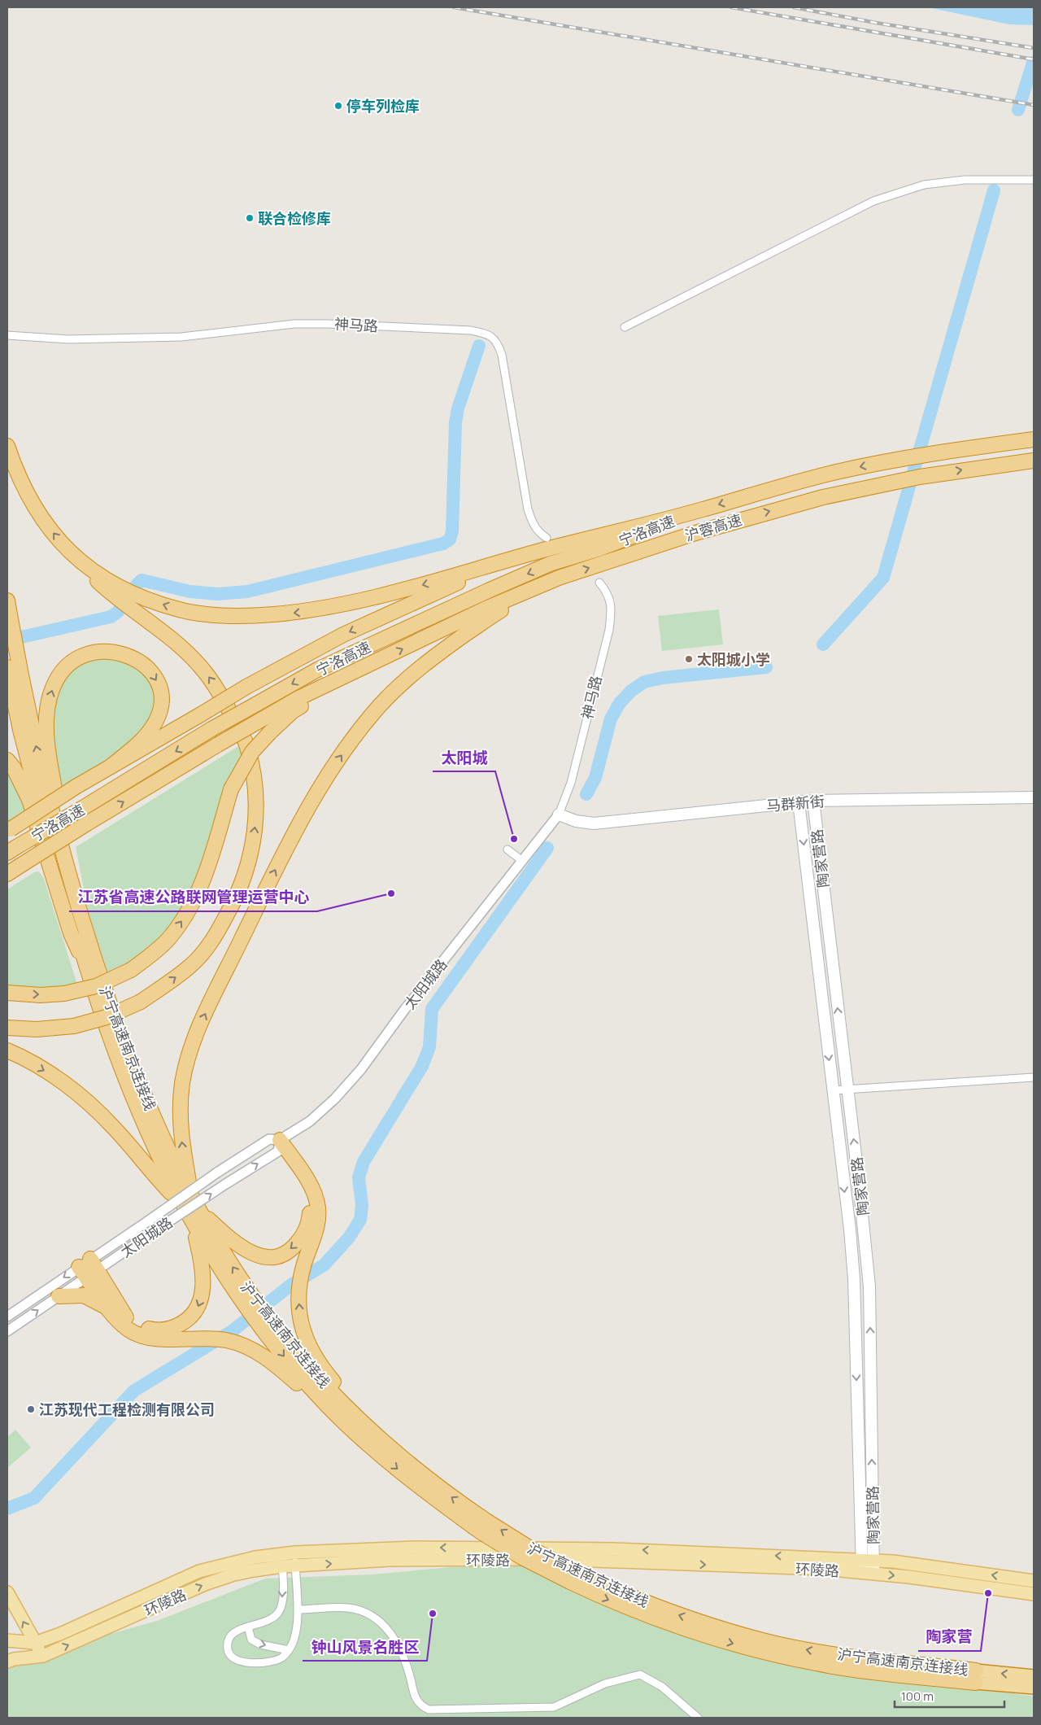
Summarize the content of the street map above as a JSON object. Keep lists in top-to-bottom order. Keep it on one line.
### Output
{"streets":{"highway":["沪蓉高速","宁洛高速","沪宁高速南京连接线"],"main road":["马群新街","陶家营路","环陵路"],"street":["神马路","太阳城路"]},"crossings":[["神马路","马群新街"],["神马路","太阳城路"],["沪蓉高速","宁洛高速"],["马群新街","陶家营路"],["马群新街","太阳城路"],["陶家营路","环陵路"]],"places":["停车列检库","联合检修库","太阳城小学","太阳城","江苏省高速公路联网管理运营中心","江苏现代工程检测有限公司","陶家营","钟山风景名胜区"],"scale_bar":"100 m"}
